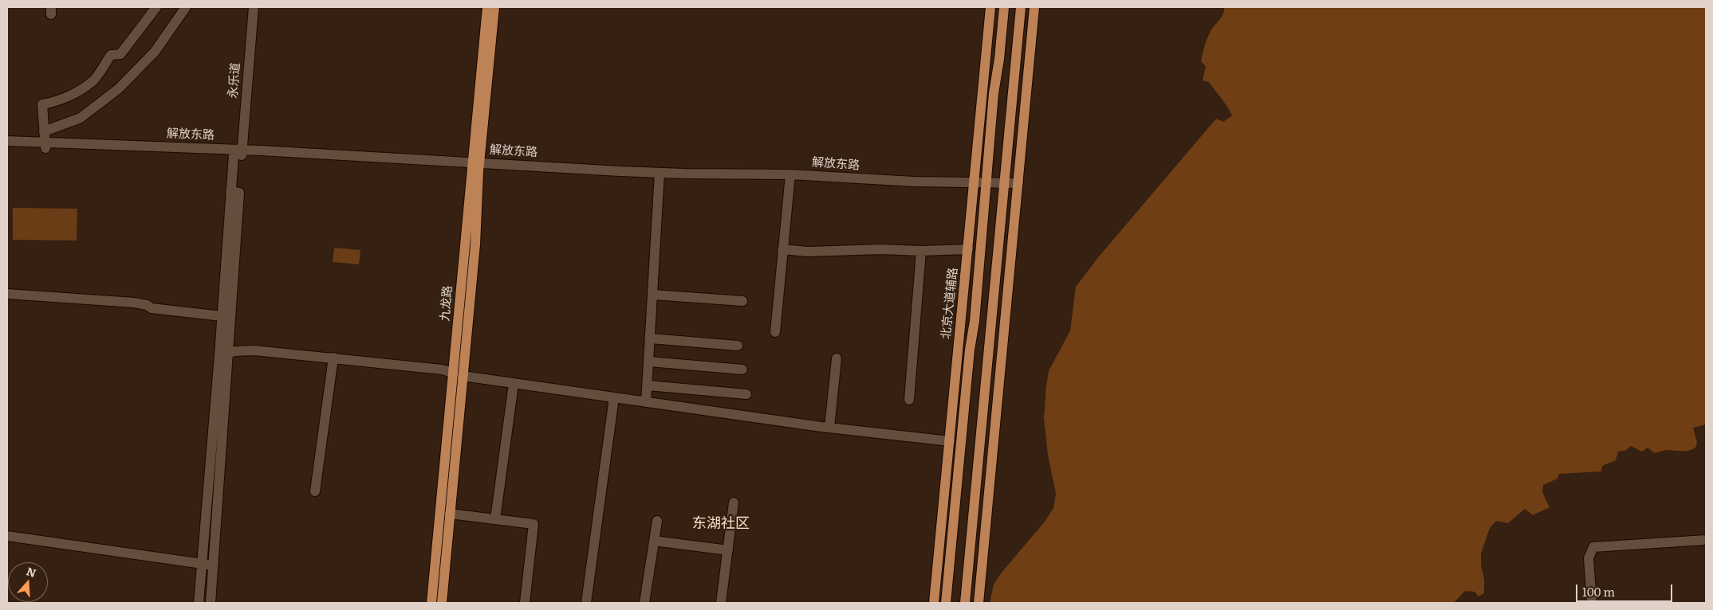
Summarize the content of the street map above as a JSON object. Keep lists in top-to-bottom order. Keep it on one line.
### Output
{"streets":{"main road":["九龙路","北京大道辅路"],"street":["永乐道","解放东路"]},"crossings":[["永乐道","解放东路"],["解放东路","九龙路"],["解放东路","北京大道辅路"]],"districts":["东湖社区"],"scale_bar":"100 m","north":"top"}
